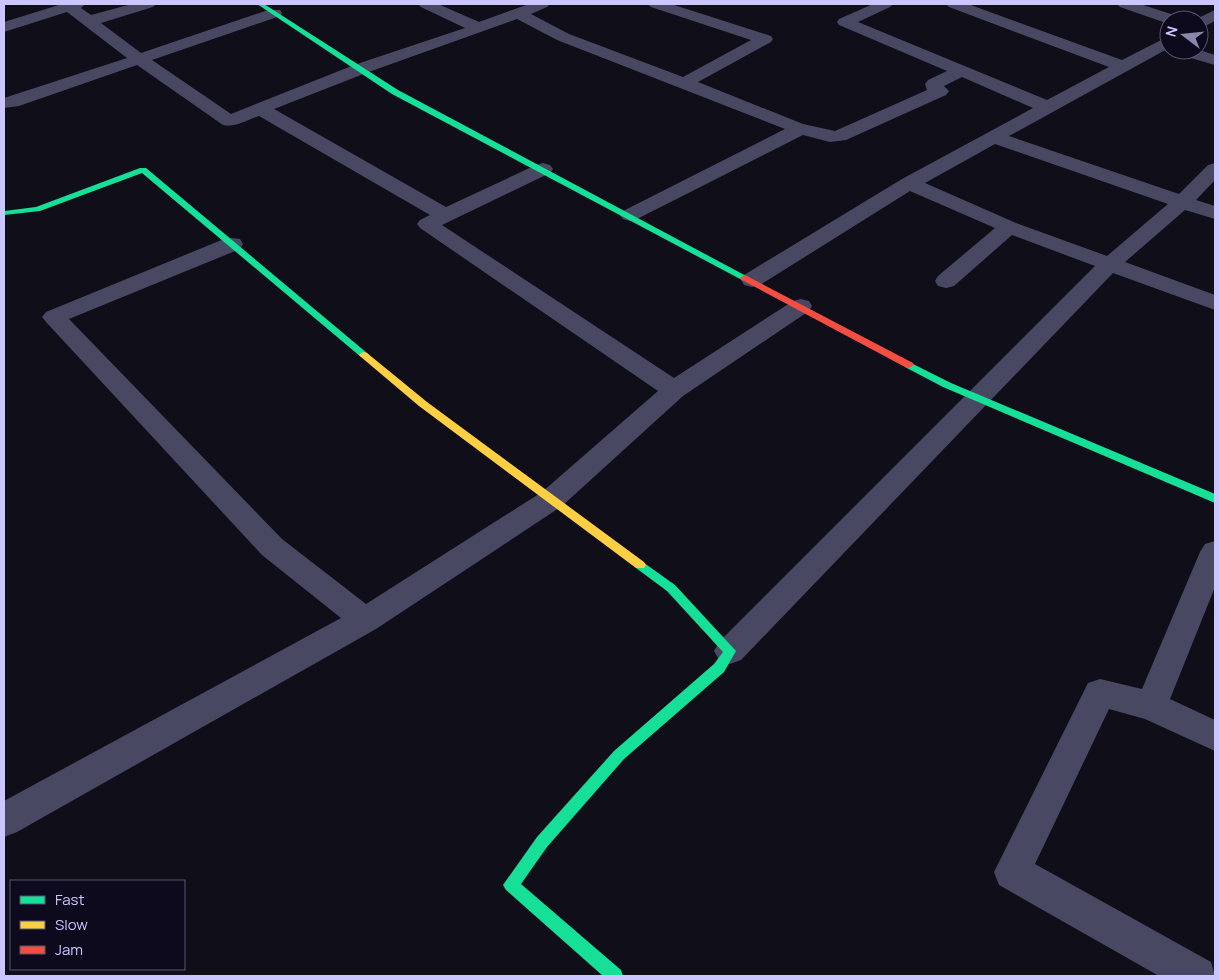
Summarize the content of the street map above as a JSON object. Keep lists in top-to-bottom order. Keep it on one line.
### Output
{"legend":["Fast","Slow","Jam"],"north":"left"}
